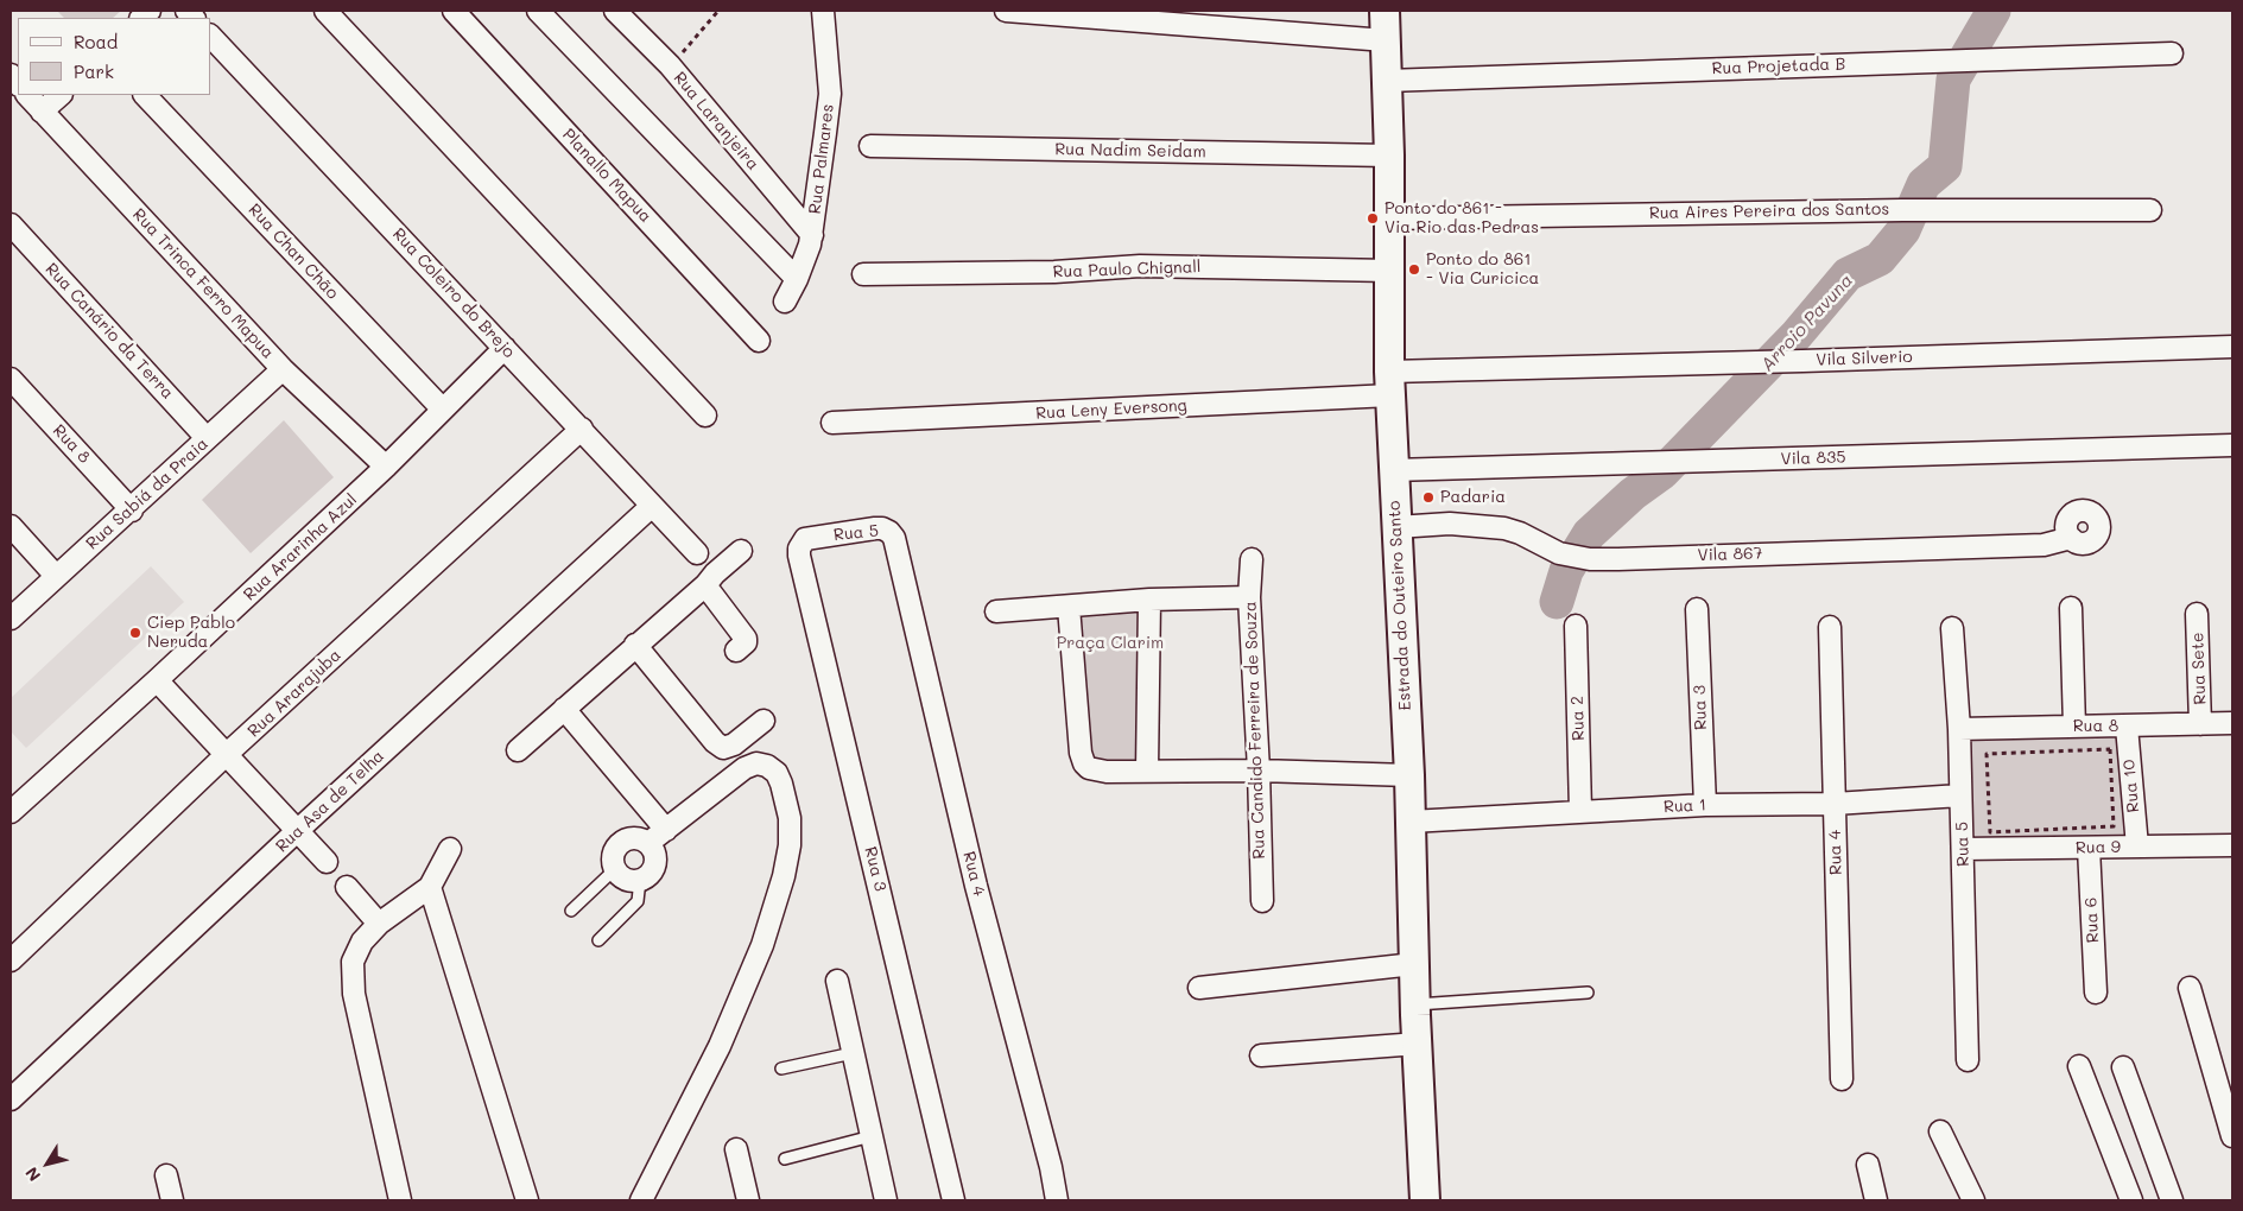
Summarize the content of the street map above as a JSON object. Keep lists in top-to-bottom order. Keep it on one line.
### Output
{"streets":{"street":["Rua Projetada B","Rua Laranjeira","Rua Nadim Seidam","Rua Palmares","Planallo Mapua","Rua Aires Pereira dos Santos","Rua Chan Chão","Rua Paulo Chignall","Rua Trinca Ferro Mapua","Rua Coleiro do Brejo","Rua Canário da Terra","Vila Silverio","Rua Leny Eversong","Rua 8","Vila 835","Rua Sabiá da Praia","Rua 5","Rua Ararinha Azul","Vila 867","Estrada do Outeiro Santo","Rua Sete","Rua Ararajuba","Rua 3","Rua 2","Rua Candido Ferreira de Souza","Rua 10","Rua Asa de Telha","Rua 1","Rua 9","Rua 4","Rua 6"]},"crossings":[["Rua Projetada B","Estrada do Outeiro Santo"],["Rua Laranjeira","Rua Palmares"],["Rua Nadim Seidam","Estrada do Outeiro Santo"],["Rua Aires Pereira dos Santos","Estrada do Outeiro Santo"],["Rua Chan Chão","Rua Ararinha Azul"],["Rua Paulo Chignall","Estrada do Outeiro Santo"],["Rua Trinca Ferro Mapua","Rua Sabiá da Praia"],["Rua Trinca Ferro Mapua","Rua Ararinha Azul"],["Rua Coleiro do Brejo","Rua Ararinha Azul"],["Rua Coleiro do Brejo","Rua Ararajuba"],["Rua Coleiro do Brejo","Rua Asa de Telha"],["Rua Canário da Terra","Rua Sabiá da Praia"],["Vila Silverio","Rua Leny Eversong"],["Vila Silverio","Estrada do Outeiro Santo"],["Rua Leny Eversong","Estrada do Outeiro Santo"],["Rua 8","Rua Sabiá da Praia"],["Rua 8","Rua 5"],["Rua 8","Rua Sete"],["Rua 8","Rua 10"],["Vila 835","Estrada do Outeiro Santo"],["Rua 5","Rua 3"],["Rua 5","Rua 1"],["Rua 5","Rua 9"],["Rua 5","Rua 4"],["Vila 867","Estrada do Outeiro Santo"],["Estrada do Outeiro Santo","Rua 1"],["Rua 3","Rua 1"],["Rua 2","Rua 1"],["Rua 10","Rua 9"],["Rua 1","Rua 4"],["Rua 9","Rua 6"]],"water":["Arroio Pavuna"],"parks":["Praça Clarim"],"places":["Ponto do 861 - Via Rio das Pedras","Ponto do 861 - Via Curicica","Padaria","Ciep Pablo Neruda"],"legend":["Road","Park"],"north":"bottom left"}
